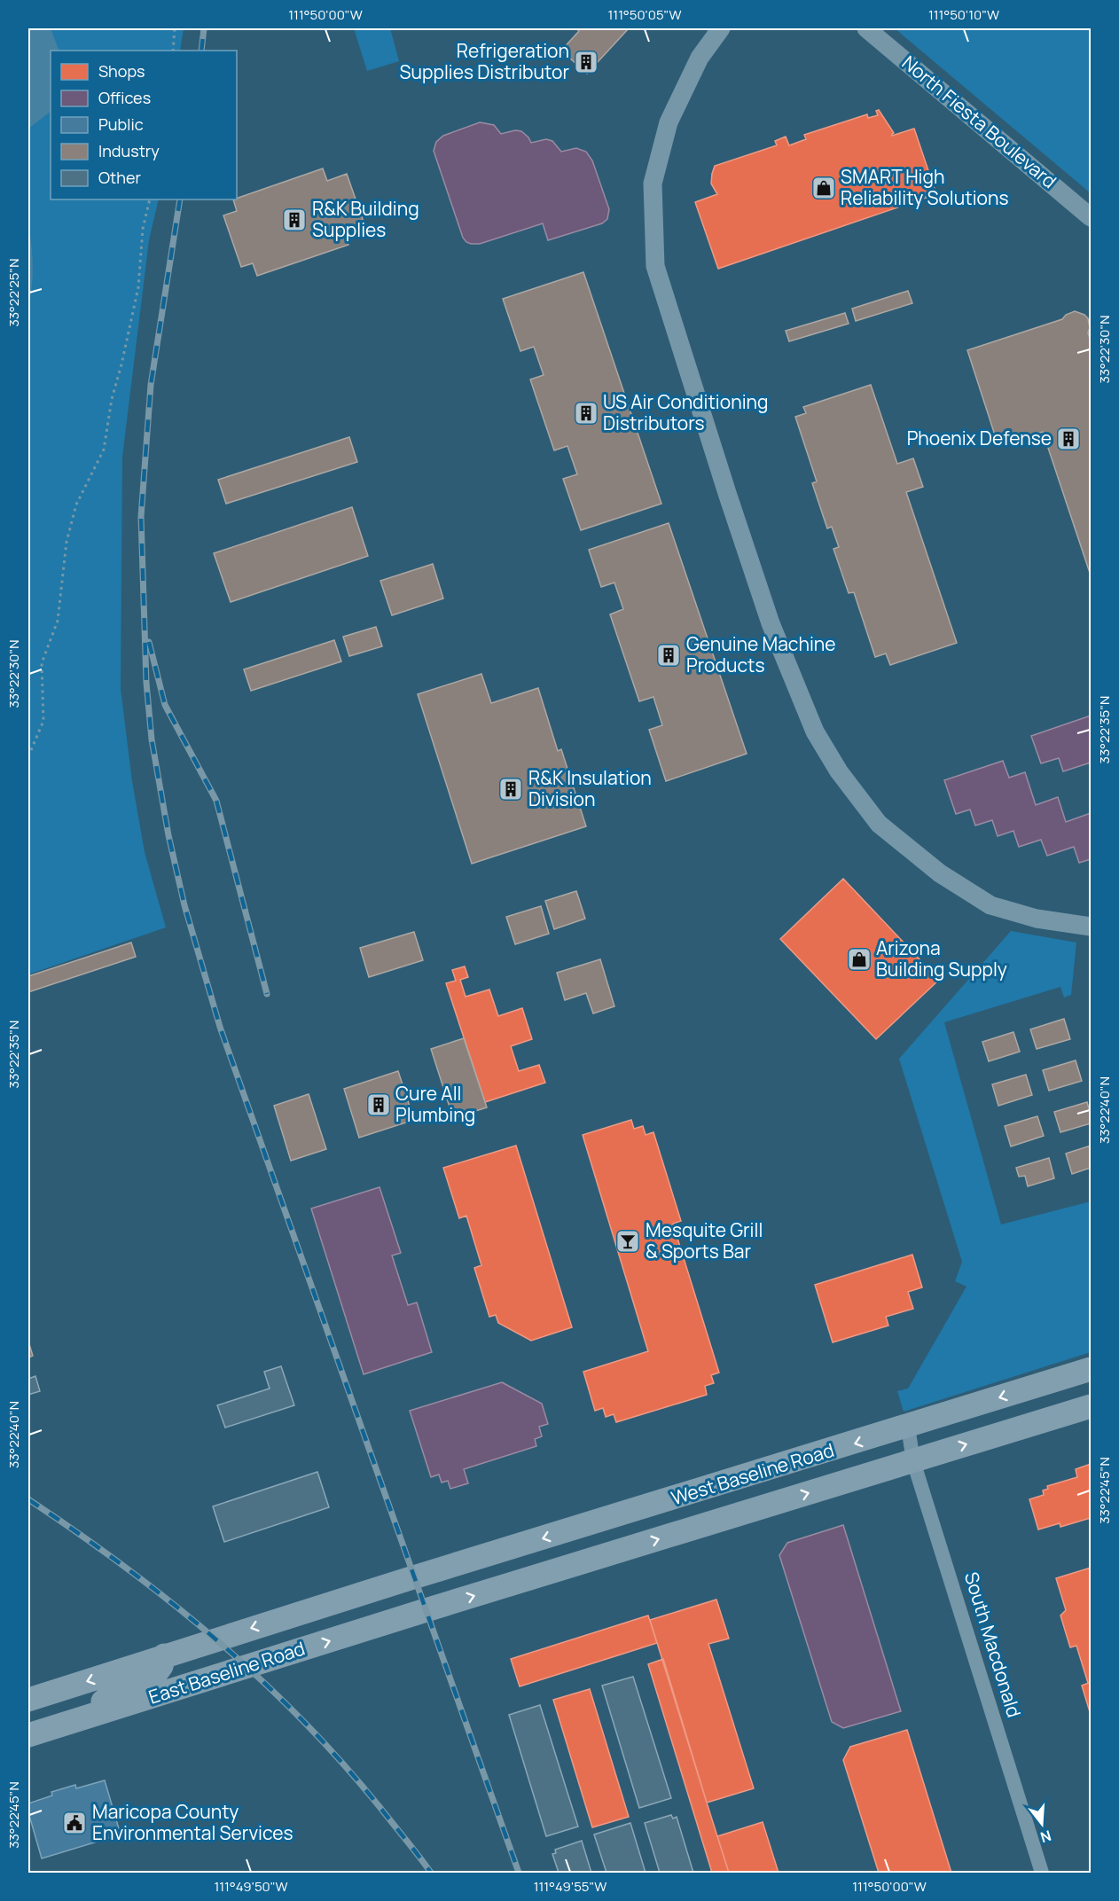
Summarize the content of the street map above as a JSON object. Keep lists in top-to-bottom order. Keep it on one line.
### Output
{"streets":{"main road":["West Baseline Road","East Baseline Road"],"street":["North Fiesta Boulevard","South Macdonald"]},"crossings":[["West Baseline Road","South Macdonald"],["West Baseline Road","East Baseline Road"]],"places":{"building":["Refrigeration Supplies Distributor","R&K Building Supplies","US Air Conditioning Distributors","Phoenix Defense","Genuine Machine Products","R&K Insulation Division","Cure All Plumbing"],"shop":["SMART High Reliability Solutions","Arizona Building Supply"],"bar":["Mesquite Grill & Sports Bar"],"public building":["Maricopa County Environmental Services"]},"legend":["Shops","Offices","Public","Industry","Other"],"north":"bottom","coordinates":["111°50'00\"W","111°50'05\"W","111°50'10\"W","33°22'25\"N","33°22'30\"N","33°22'35\"N","33°22'40\"N","33°22'45\"N","111°49'50\"W","111°49'55\"W"]}
